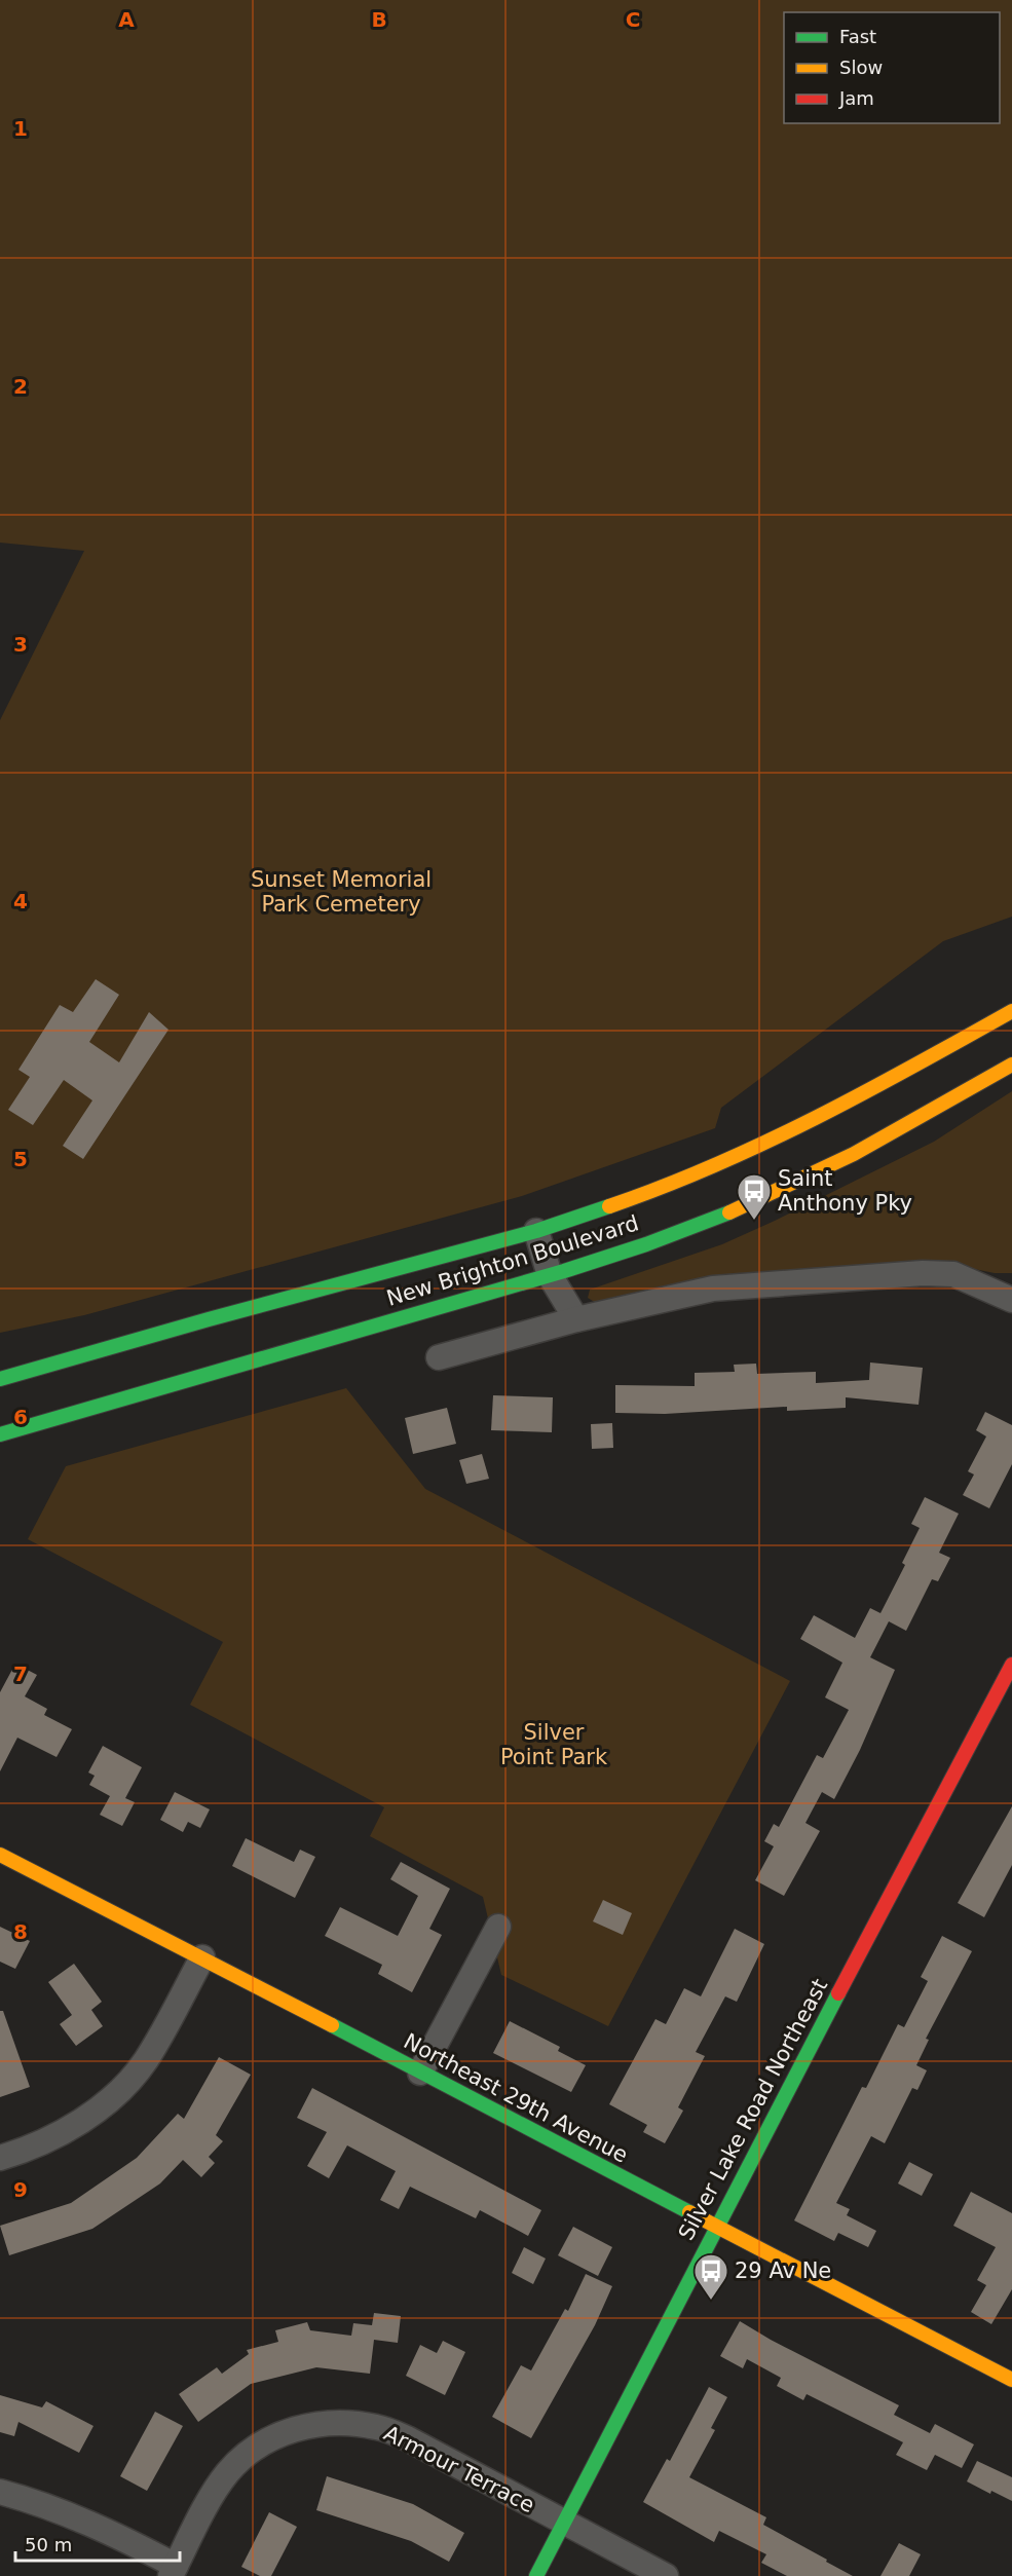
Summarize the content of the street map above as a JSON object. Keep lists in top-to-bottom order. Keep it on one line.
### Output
{"streets":{"main road":["New Brighton Boulevard","Northeast 29th Avenue","Silver Lake Road Northeast"],"street":["Armour Terrace"]},"crossings":[["Northeast 29th Avenue","Silver Lake Road Northeast"],["Silver Lake Road Northeast","Armour Terrace"]],"parks":["Sunset Memorial Park Cemetery","Silver Point Park"],"places":{"bus stop":["Saint Anthony Pky","29 Av Ne"]},"legend":["Fast","Slow","Jam"],"scale_bar":"50 m","grid":{"columns":["A","B","C"],"rows":["1","2","3","4","5","6","7","8","9"]}}
